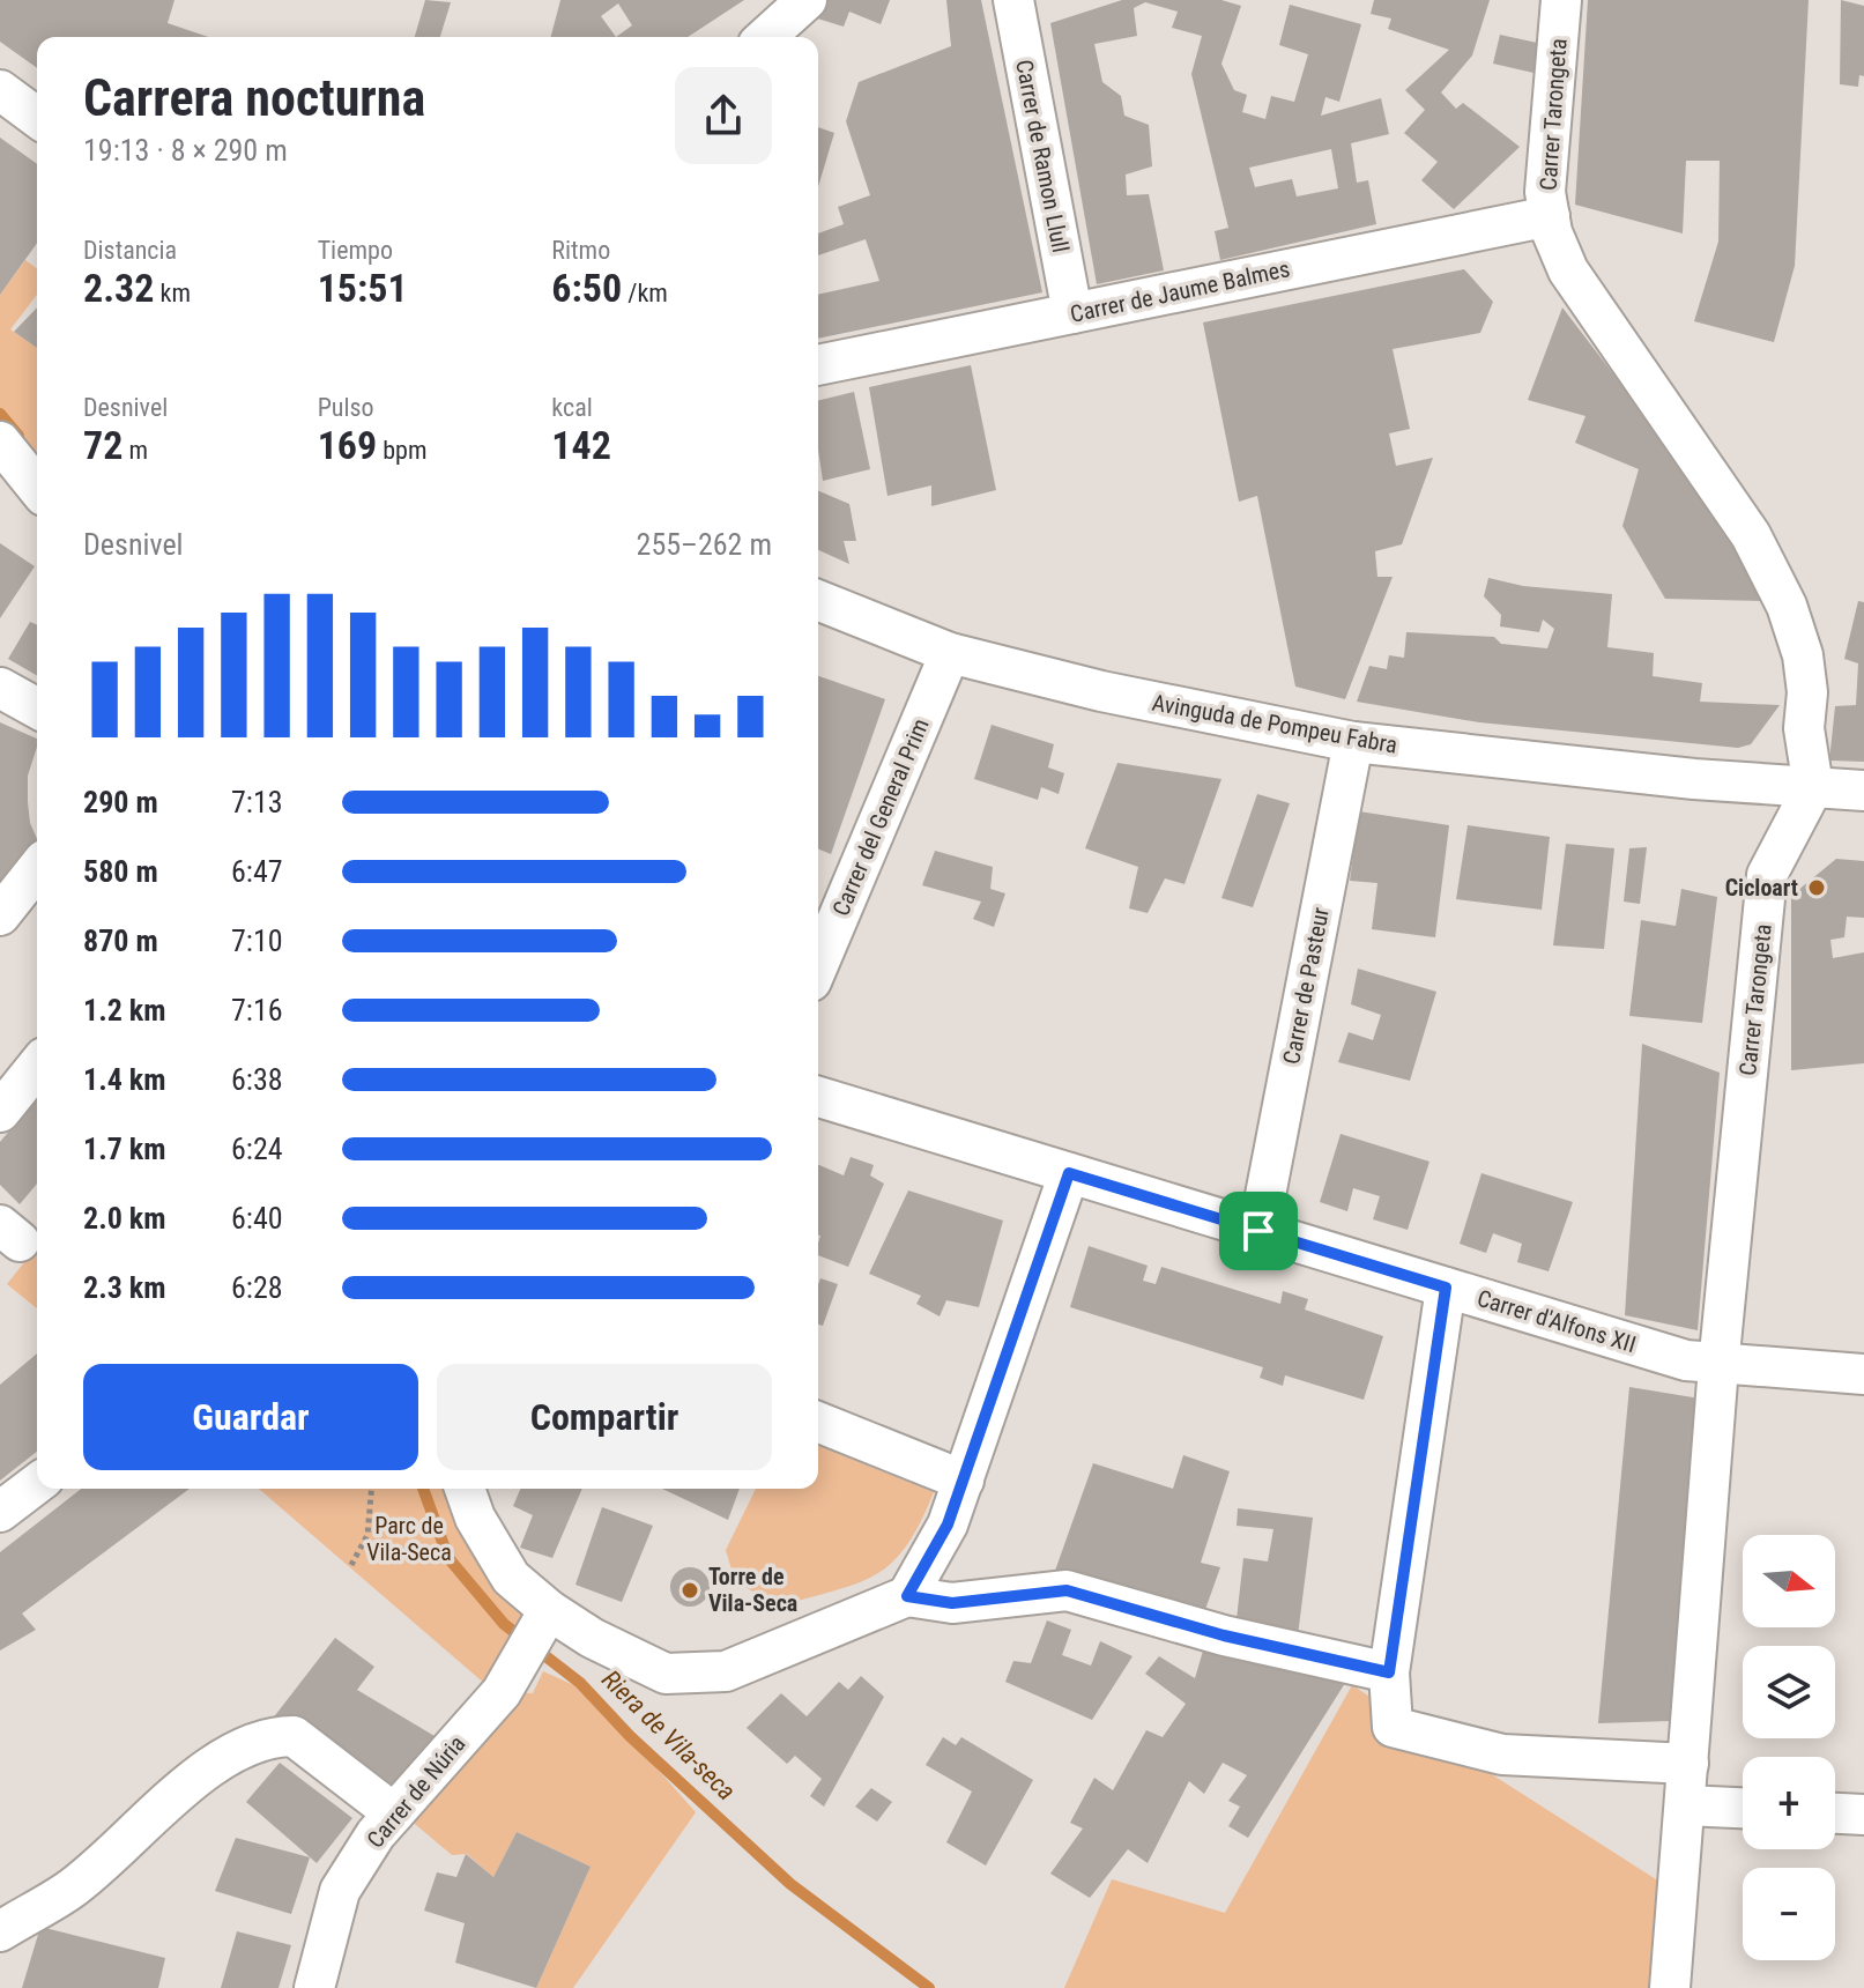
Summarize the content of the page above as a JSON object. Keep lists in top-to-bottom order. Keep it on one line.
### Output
{"streets":{"street":["Carrer Tarongeta","Carrer de Ramon Llull","Carrer de Jaume Balmes","Avinguda de Pompeu Fabra","Carrer del General Prim","Carrer de Pasteur","Carrer d'Alfons XII","Carrer de Núria"]},"crossings":[["Carrer Tarongeta","Carrer de Jaume Balmes"],["Carrer Tarongeta","Avinguda de Pompeu Fabra"],["Carrer Tarongeta","Carrer d'Alfons XII"],["Carrer de Ramon Llull","Carrer de Jaume Balmes"],["Avinguda de Pompeu Fabra","Carrer del General Prim"],["Avinguda de Pompeu Fabra","Carrer de Pasteur"],["Carrer de Pasteur","Carrer d'Alfons XII"]],"water":["Riera de Vila-seca"],"parks":["Parc de Vila-Seca"],"places":["Cicloart","Torre de Vila-Seca"],"north":"right","page":{"heading":["Carrera nocturna","19:13 · 8 × 290 m"],"stats":[["Distancia","2.32 km"],["Tiempo","15:51"],["Ritmo","6:50 /km"],["Desnivel","72 m"],["Pulso","169 bpm"],["kcal","142"]],"chart":["Desnivel","255–262 m"],"list":[{"name":"290 m","note":"7:13"},{"name":"580 m","note":"6:47"},{"name":"870 m","note":"7:10"},{"name":"1.2 km","note":"7:16"},{"name":"1.4 km","note":"6:38"},{"name":"1.7 km","note":"6:24"},{"name":"2.0 km","note":"6:40"},{"name":"2.3 km","note":"6:28"}],"buttons":["Guardar","Compartir"],"map_buttons":["+","−"]}}
